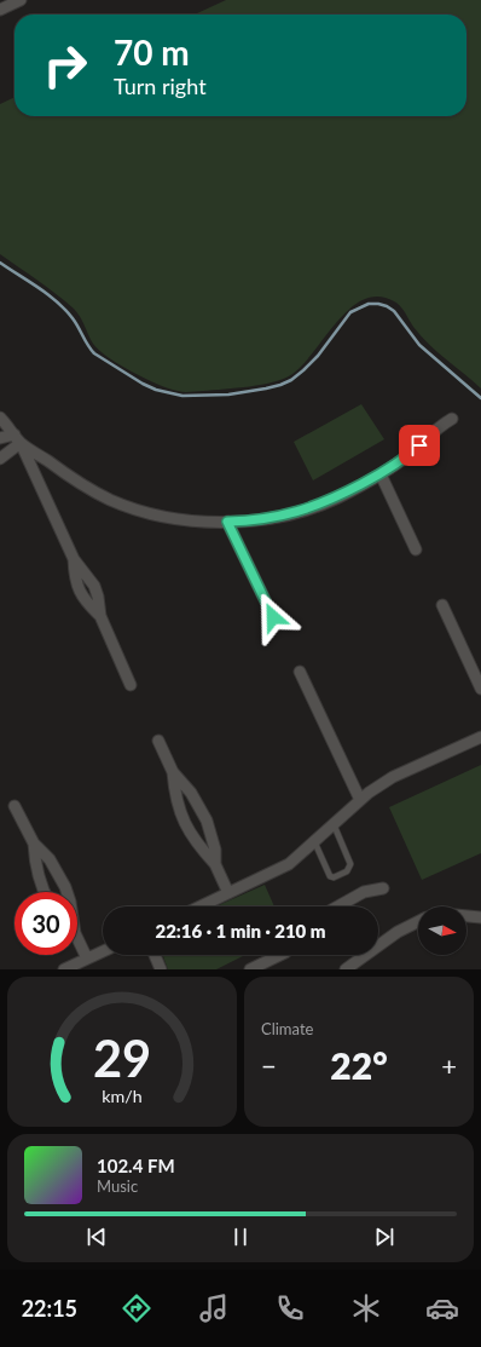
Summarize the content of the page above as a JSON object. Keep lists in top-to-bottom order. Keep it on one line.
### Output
{"north":"right","page":{"turn":["70 m","Turn right"],"limit":"30","trip":"22:16 · 1 min · 210 m","tile":"Climate","heat":["−","22°","+"],"song":["102.4 FM","Music"],"tabs":"22:15","gauge":["29","km/h"]}}
